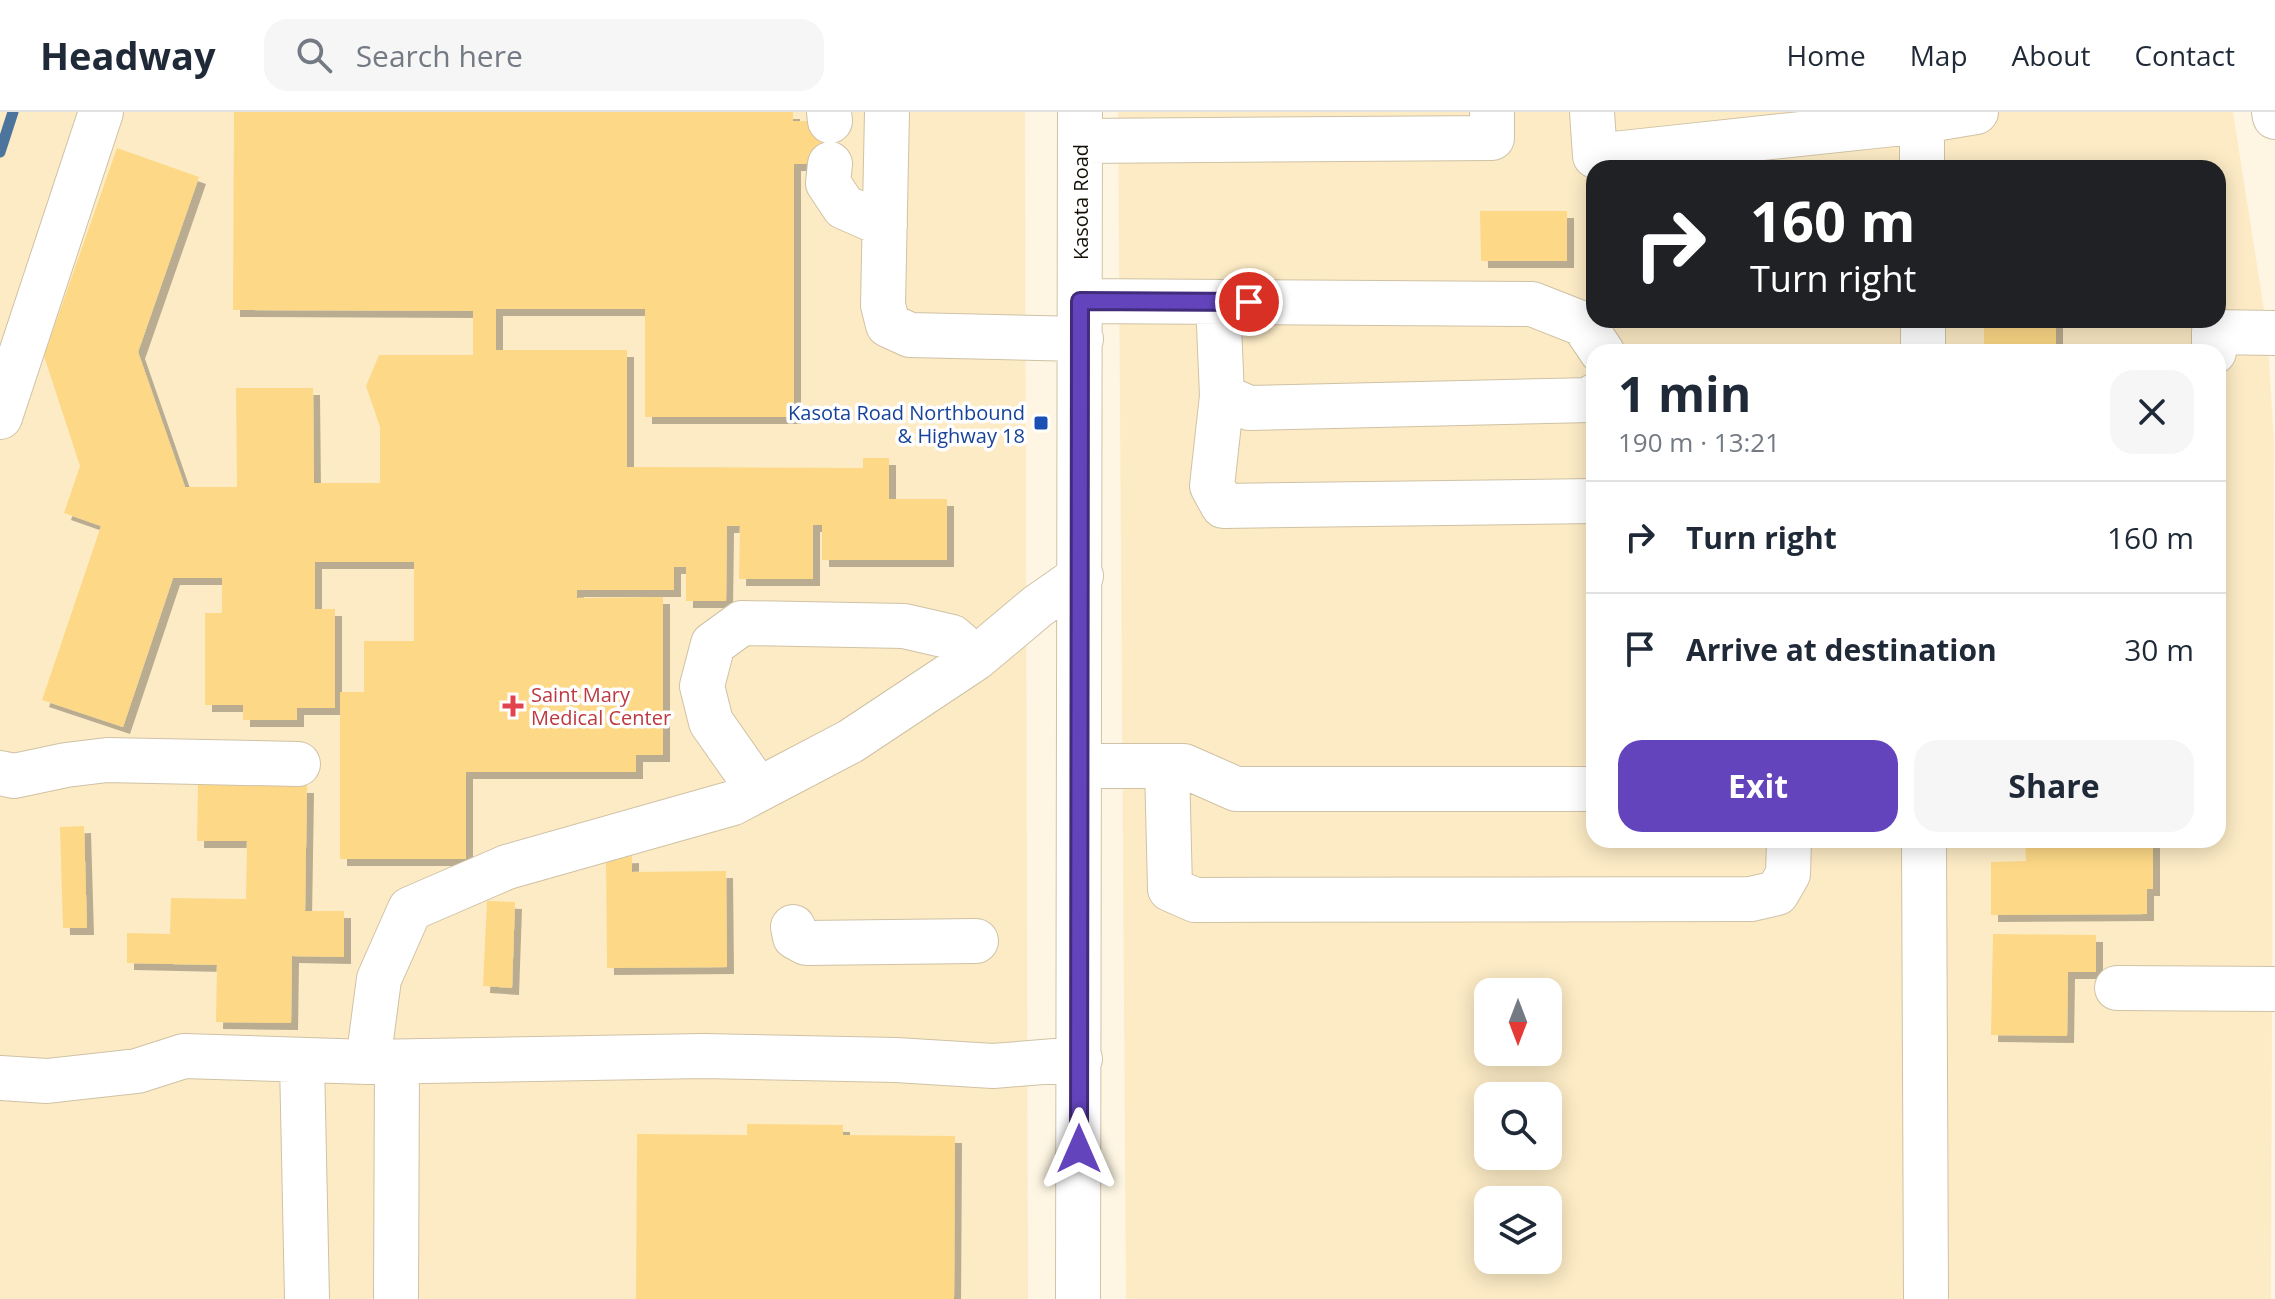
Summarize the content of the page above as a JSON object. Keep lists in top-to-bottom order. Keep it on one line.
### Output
{"streets":{"street":["Kasota Road"]},"places":{"transit":["Kasota Road Northbound & Highway 18"],"health":["Saint Mary Medical Center"]},"north":"bottom","page":{"header":"Headway","search":"Search here","nav":["Home","Map","About","Contact"],"turn":["160 m","Turn right"],"heading":["1 min","190 m · 13:21"],"list":[{"name":"Turn right","value":"160 m"},{"name":"Arrive at destination","value":"30 m"}],"buttons":["Exit","Share"]}}
